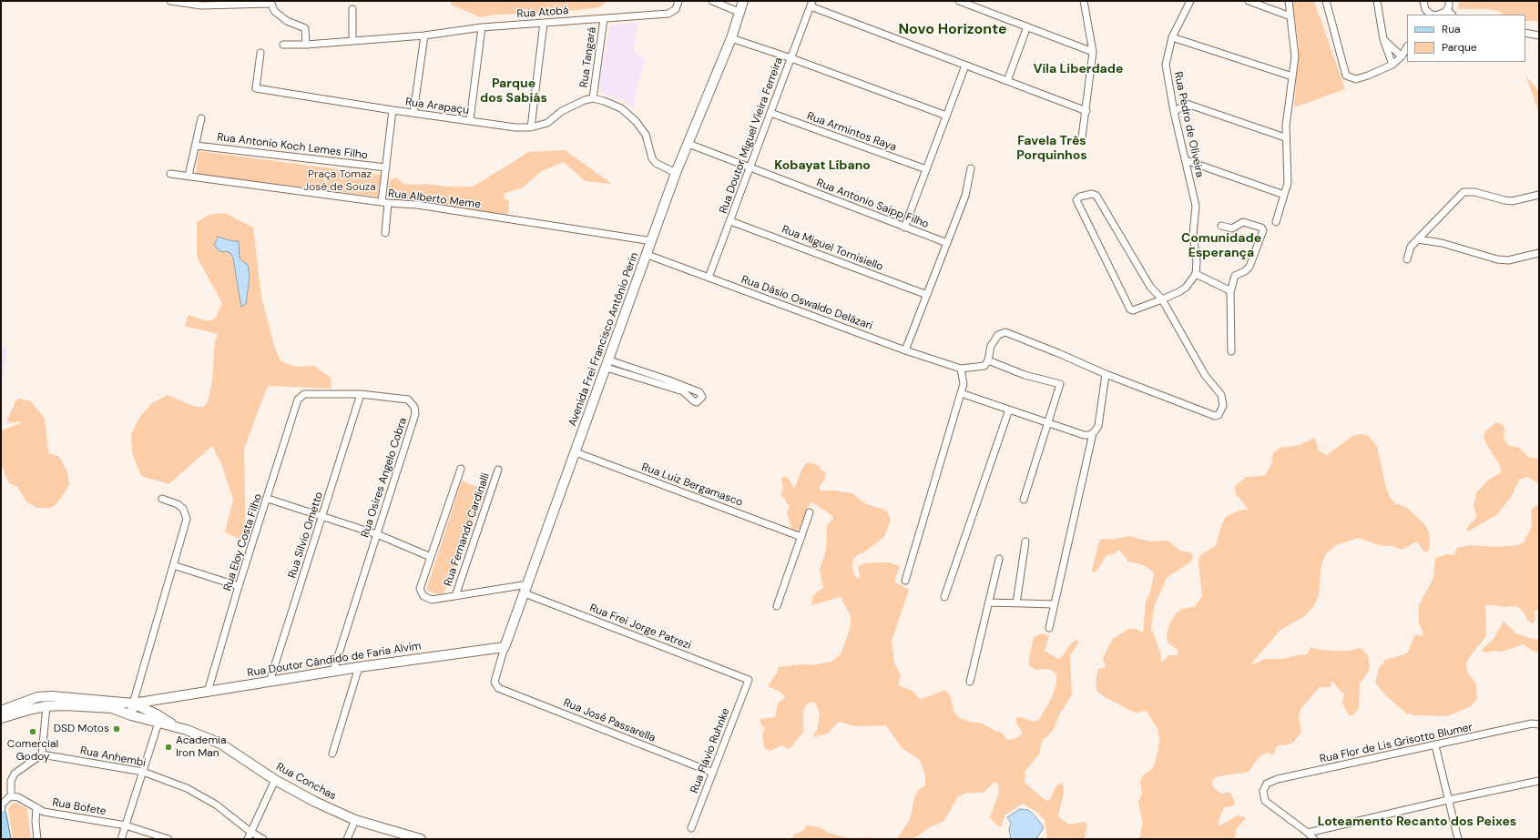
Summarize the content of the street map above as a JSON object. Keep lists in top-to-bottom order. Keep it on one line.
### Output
{"streets":{"street":["Rua Atobá","Rua Tangará","Rua Arapaçu","Rua Pedro de Oliveira","Rua Armintos Raya","Rua Doutor Miguel Vieira Ferreira","Rua Antonio Koch Lemes Filho","Rua Alberto Meme","Rua Antonio Saipp Filho","Rua Miguel Tornisiello","Rua Dásio Oswaldo Delázari","Avenida Frei Francisco Antônio Perin","Rua Osires Angelo Cobra","Rua Luiz Bergamasco","Rua Fernando Cardinalli","Rua Silvio Ometto","Rua Eloy Costa Filho","Rua Frei Jorge Patrezi","Rua Doutor Cândido de Faria Alvim","Rua José Passarella","Rua Flor de Lis Grisotto Blumer","Rua Flávio Ruhnke","Rua Anhembi","Rua Conchas","Rua Bofete"]},"crossings":[["Rua Atobá","Rua Tangará"],["Rua Tangará","Rua Arapaçu"],["Rua Armintos Raya","Rua Doutor Miguel Vieira Ferreira"],["Rua Doutor Miguel Vieira Ferreira","Rua Antonio Saipp Filho"],["Rua Doutor Miguel Vieira Ferreira","Rua Miguel Tornisiello"],["Rua Doutor Miguel Vieira Ferreira","Rua Dásio Oswaldo Delázari"],["Rua Alberto Meme","Avenida Frei Francisco Antônio Perin"],["Rua Antonio Saipp Filho","Avenida Frei Francisco Antônio Perin"],["Rua Dásio Oswaldo Delázari","Avenida Frei Francisco Antônio Perin"],["Avenida Frei Francisco Antônio Perin","Rua Luiz Bergamasco"],["Avenida Frei Francisco Antônio Perin","Rua Frei Jorge Patrezi"],["Avenida Frei Francisco Antônio Perin","Rua Doutor Cândido de Faria Alvim"],["Avenida Frei Francisco Antônio Perin","Rua José Passarella"],["Rua Osires Angelo Cobra","Rua Silvio Ometto"],["Rua Osires Angelo Cobra","Rua Eloy Costa Filho"],["Rua Osires Angelo Cobra","Rua Doutor Cândido de Faria Alvim"],["Rua Silvio Ometto","Rua Doutor Cândido de Faria Alvim"],["Rua Eloy Costa Filho","Rua Doutor Cândido de Faria Alvim"],["Rua Frei Jorge Patrezi","Rua Flávio Ruhnke"],["Rua Doutor Cândido de Faria Alvim","Rua Conchas"],["Rua José Passarella","Rua Flávio Ruhnke"]],"districts":["Novo Horizonte","Vila Liberdade","Parque dos Sabiás","Favela Três Porquinhos","Kobayat Líbano","Comunidade Esperança","Loteamento Recanto dos Peixes"],"parks":["Praça Tomaz José de Souza"],"places":["DSD Motos","Comercial Godoy","Academia Iron Man"],"legend":["Rua","Parque"]}
